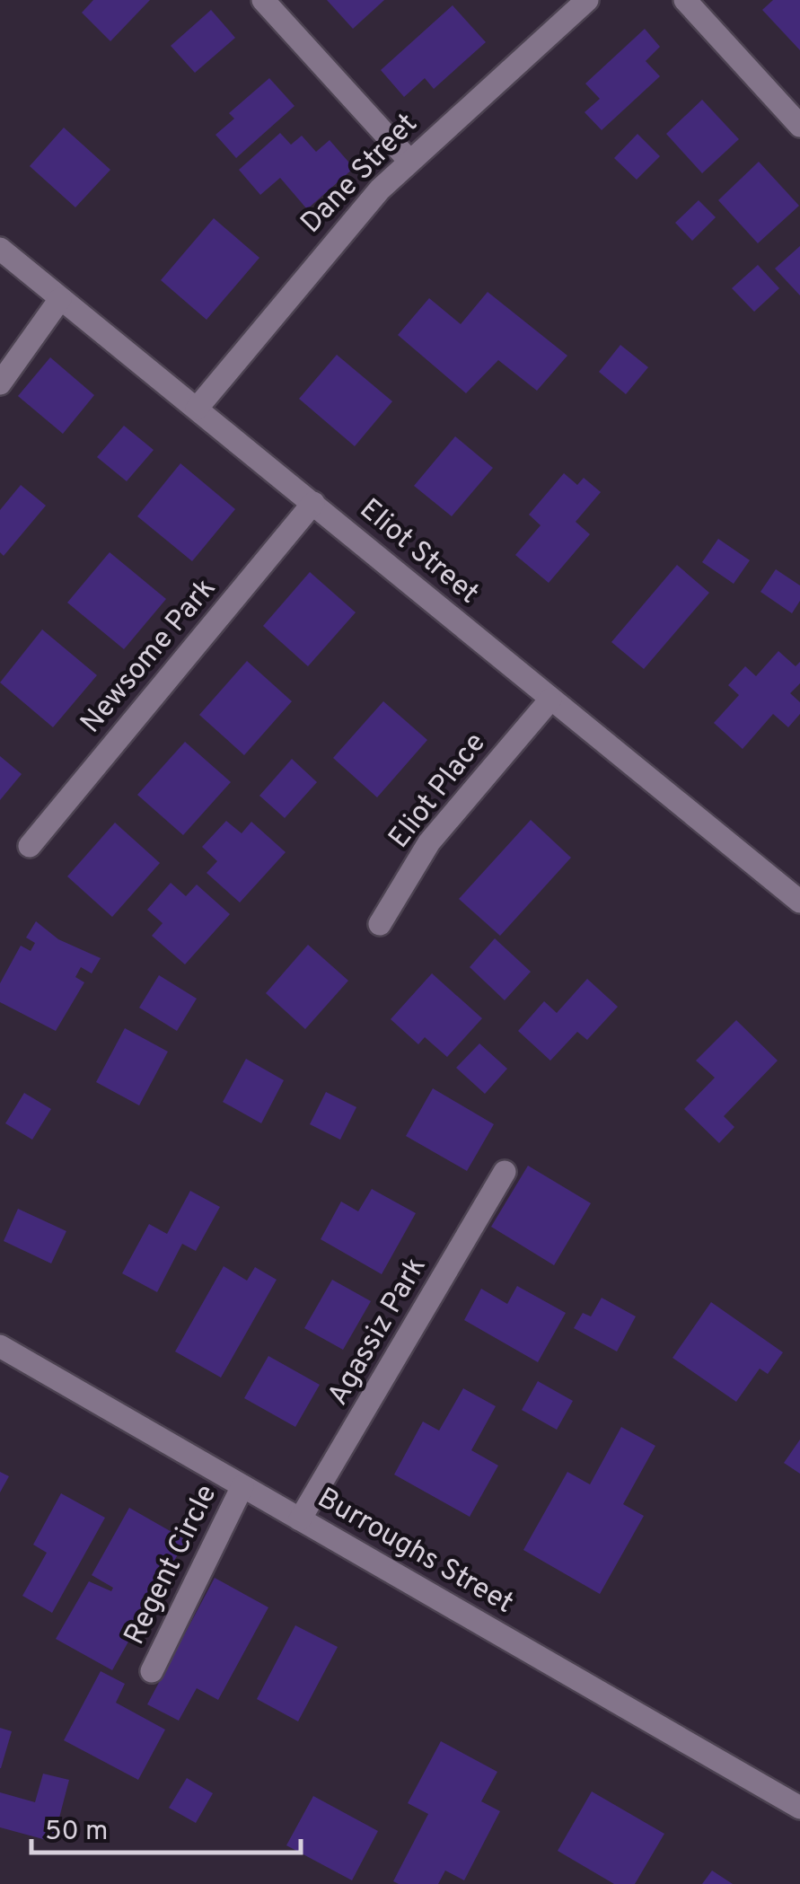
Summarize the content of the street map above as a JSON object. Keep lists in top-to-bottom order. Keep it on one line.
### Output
{"streets":{"street":["Dane Street","Eliot Street","Newsome Park","Eliot Place","Agassiz Park","Burroughs Street","Regent Circle"]},"crossings":[["Dane Street","Eliot Street"],["Eliot Street","Newsome Park"],["Eliot Street","Eliot Place"],["Agassiz Park","Burroughs Street"],["Burroughs Street","Regent Circle"]],"scale_bar":"50 m"}
